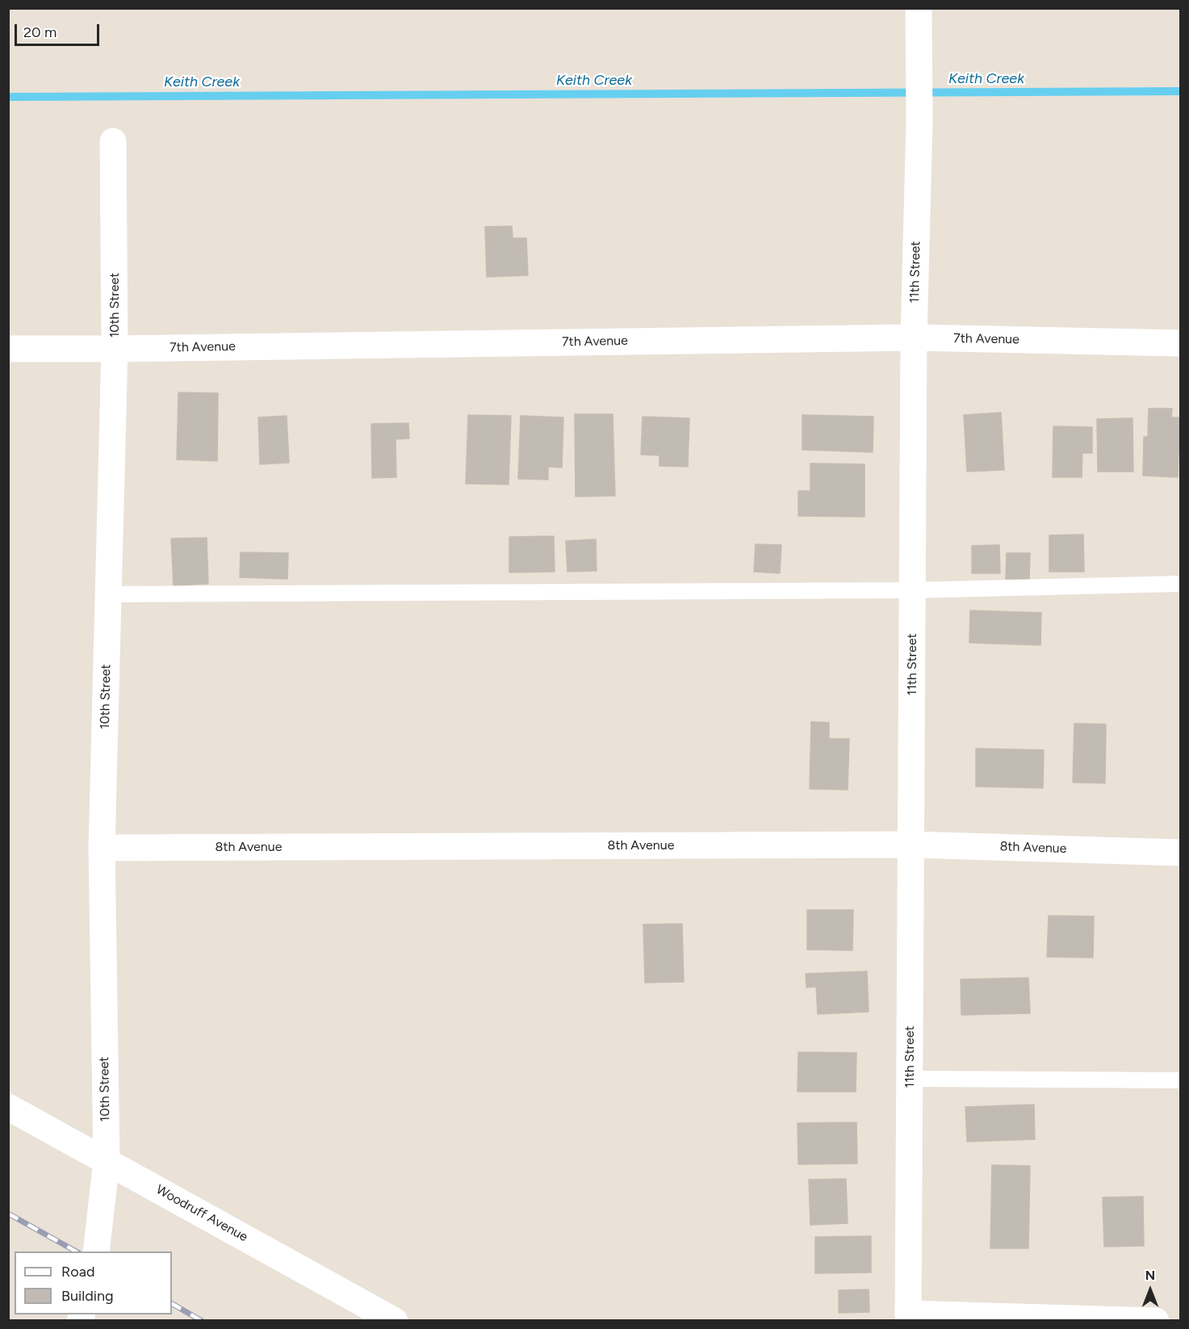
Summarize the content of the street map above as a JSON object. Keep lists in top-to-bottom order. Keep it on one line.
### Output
{"streets":{"street":["11th Street","10th Street","7th Avenue","8th Avenue","Woodruff Avenue"]},"crossings":[["11th Street","7th Avenue"],["11th Street","8th Avenue"],["10th Street","7th Avenue"],["10th Street","8th Avenue"],["10th Street","Woodruff Avenue"]],"water":["Keith Creek"],"legend":["Road","Building"],"scale_bar":"20 m","north":"top"}
